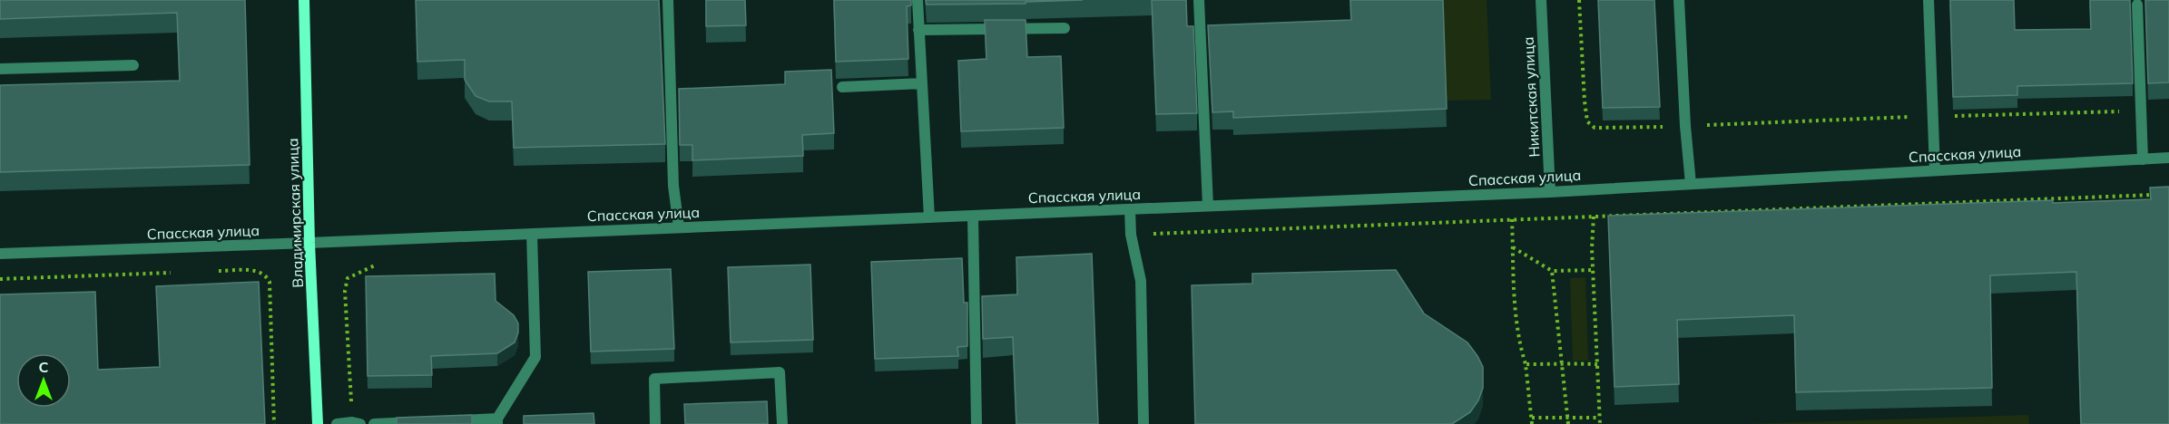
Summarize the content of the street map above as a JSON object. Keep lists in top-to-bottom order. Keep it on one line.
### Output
{"streets":{"main road":["Владимирская улица"],"street":["Никитская улица","Спасская улица"]},"crossings":[["Никитская улица","Спасская улица"],["Спасская улица","Владимирская улица"]],"north":"top"}
